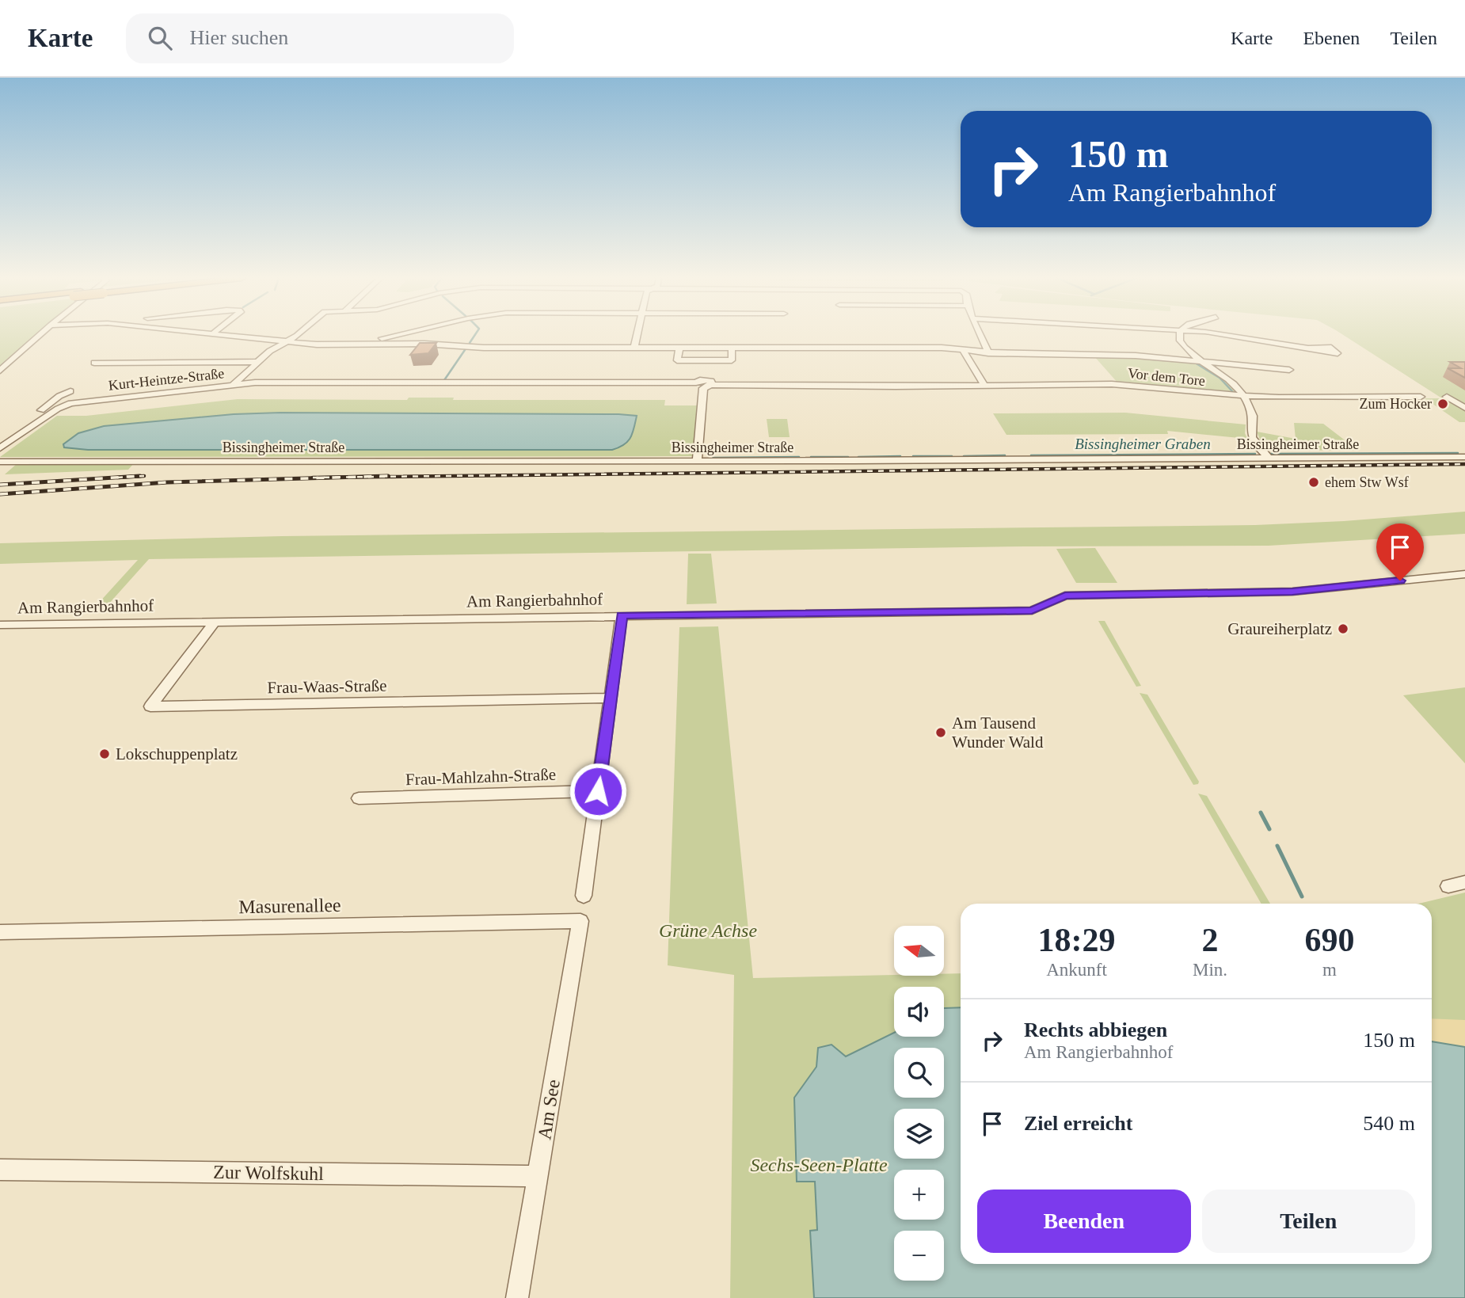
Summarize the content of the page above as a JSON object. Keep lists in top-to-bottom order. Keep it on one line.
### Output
{"streets":{"street":["Vor dem Tore","Kurt-Heintze-Straße","Bissingheimer Straße","Am Rangierbahnhof","Frau-Waas-Straße","Frau-Mahlzahn-Straße","Masurenallee","Am See","Zur Wolfskuhl"]},"crossings":[["Vor dem Tore","Kurt-Heintze-Straße"],["Am Rangierbahnhof","Frau-Waas-Straße"],["Masurenallee","Am See"],["Am See","Zur Wolfskuhl"]],"water":["Bissingheimer Graben"],"parks":["Grüne Achse","Sechs-Seen-Platte"],"places":["Zum Hocker","ehem Stw Wsf","Graureiherplatz","Am Tausend Wunder Wald","Lokschuppenplatz"],"north":"left","page":{"header":"Karte","search":"Hier suchen","nav":["Karte","Ebenen","Teilen"],"turn":["150 m","Am Rangierbahnhof"],"eta":["18:29","Ankunft","2","Min.","690","m"],"map_buttons":["+","−"],"list":[{"name":"Rechts abbiegen","note":"Am Rangierbahnhof","value":"150 m"},{"name":"Ziel erreicht","value":"540 m"}],"buttons":["Beenden","Teilen"]}}
